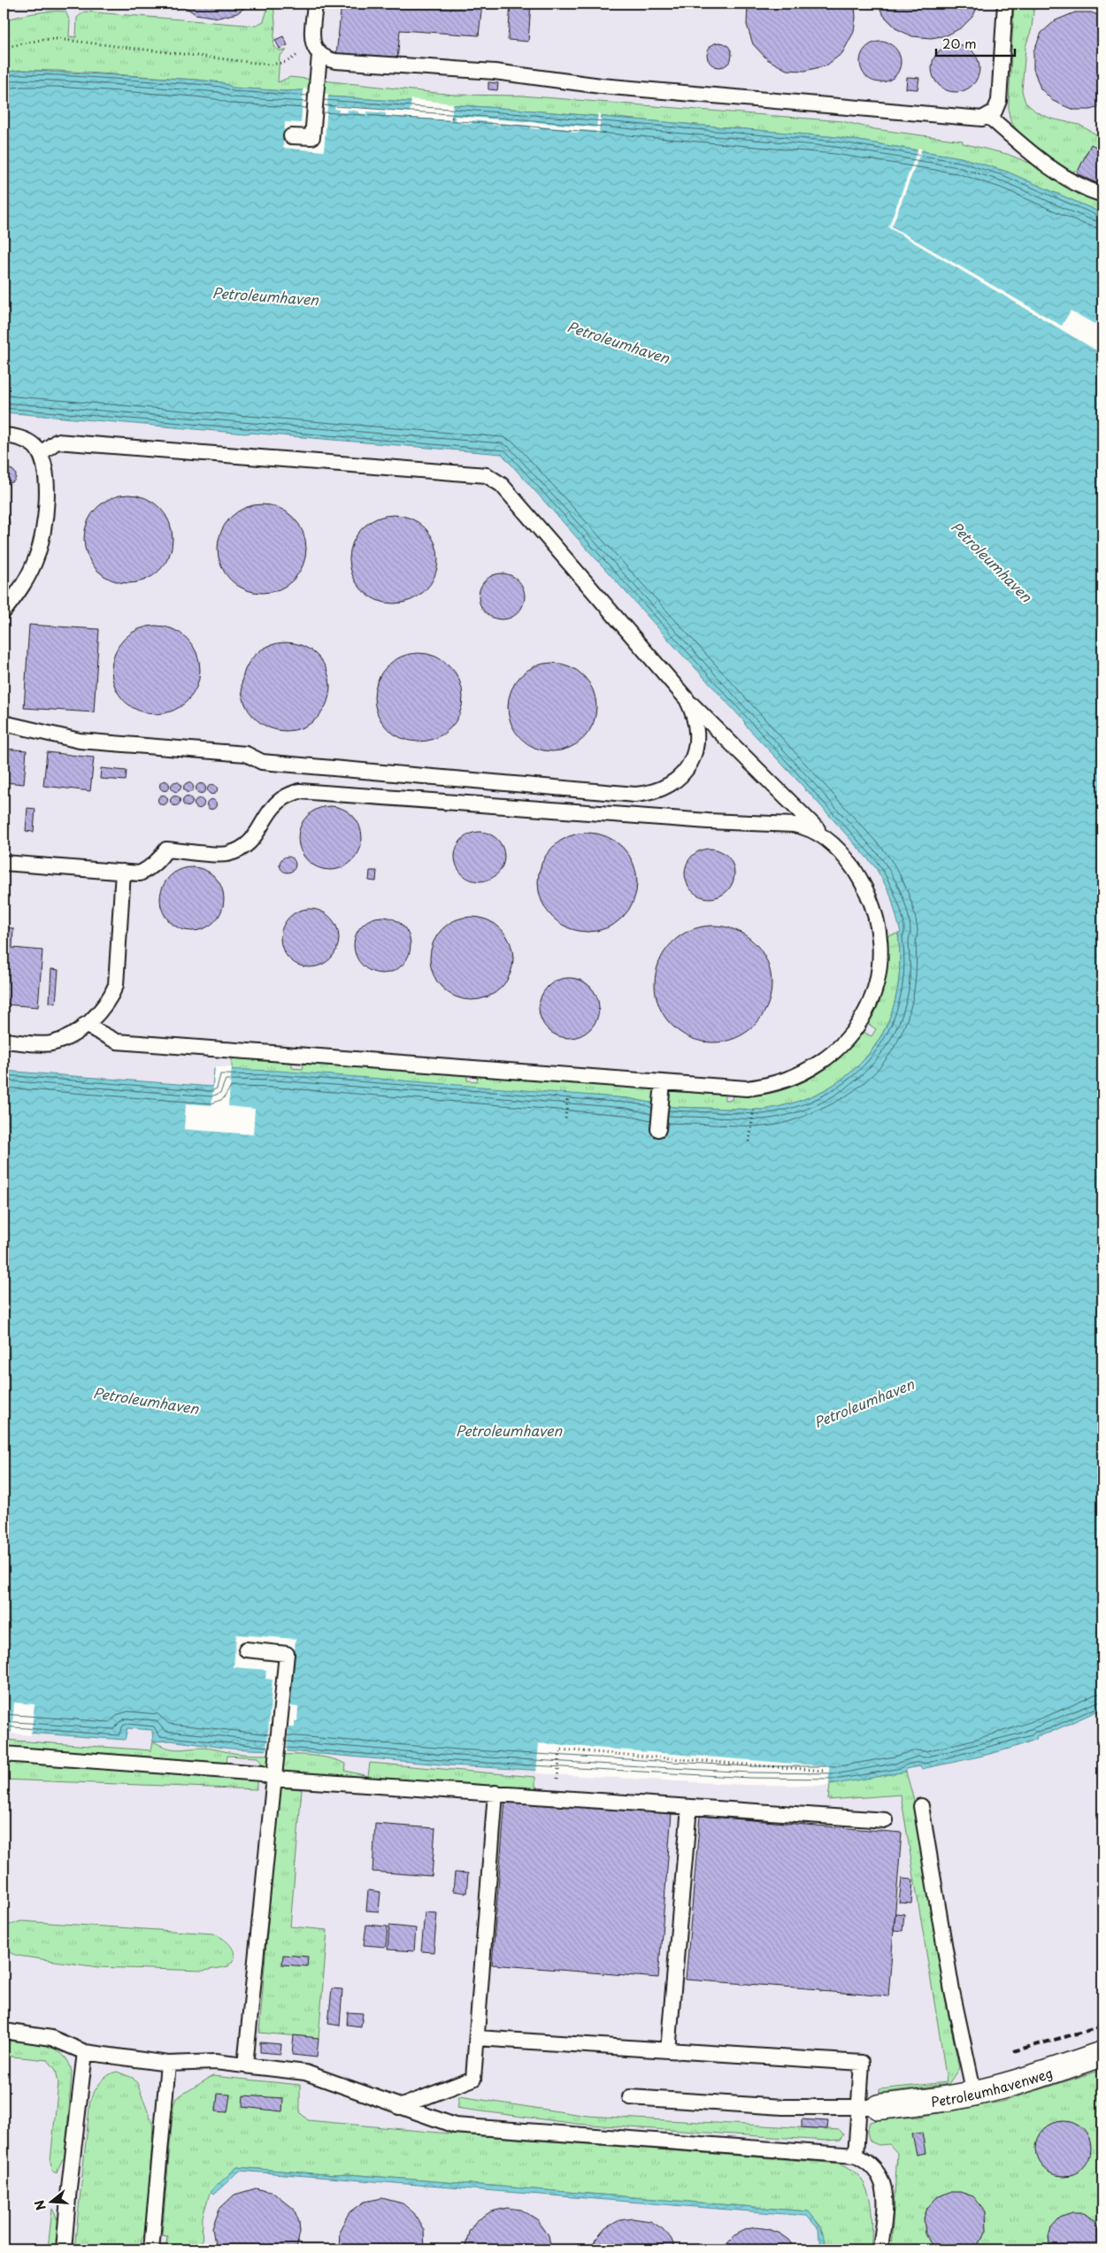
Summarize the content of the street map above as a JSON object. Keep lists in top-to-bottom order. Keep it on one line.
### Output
{"streets":{"street":["Petroleumhavenweg"]},"water":["Petroleumhaven"],"scale_bar":"20 m","north":"left"}
